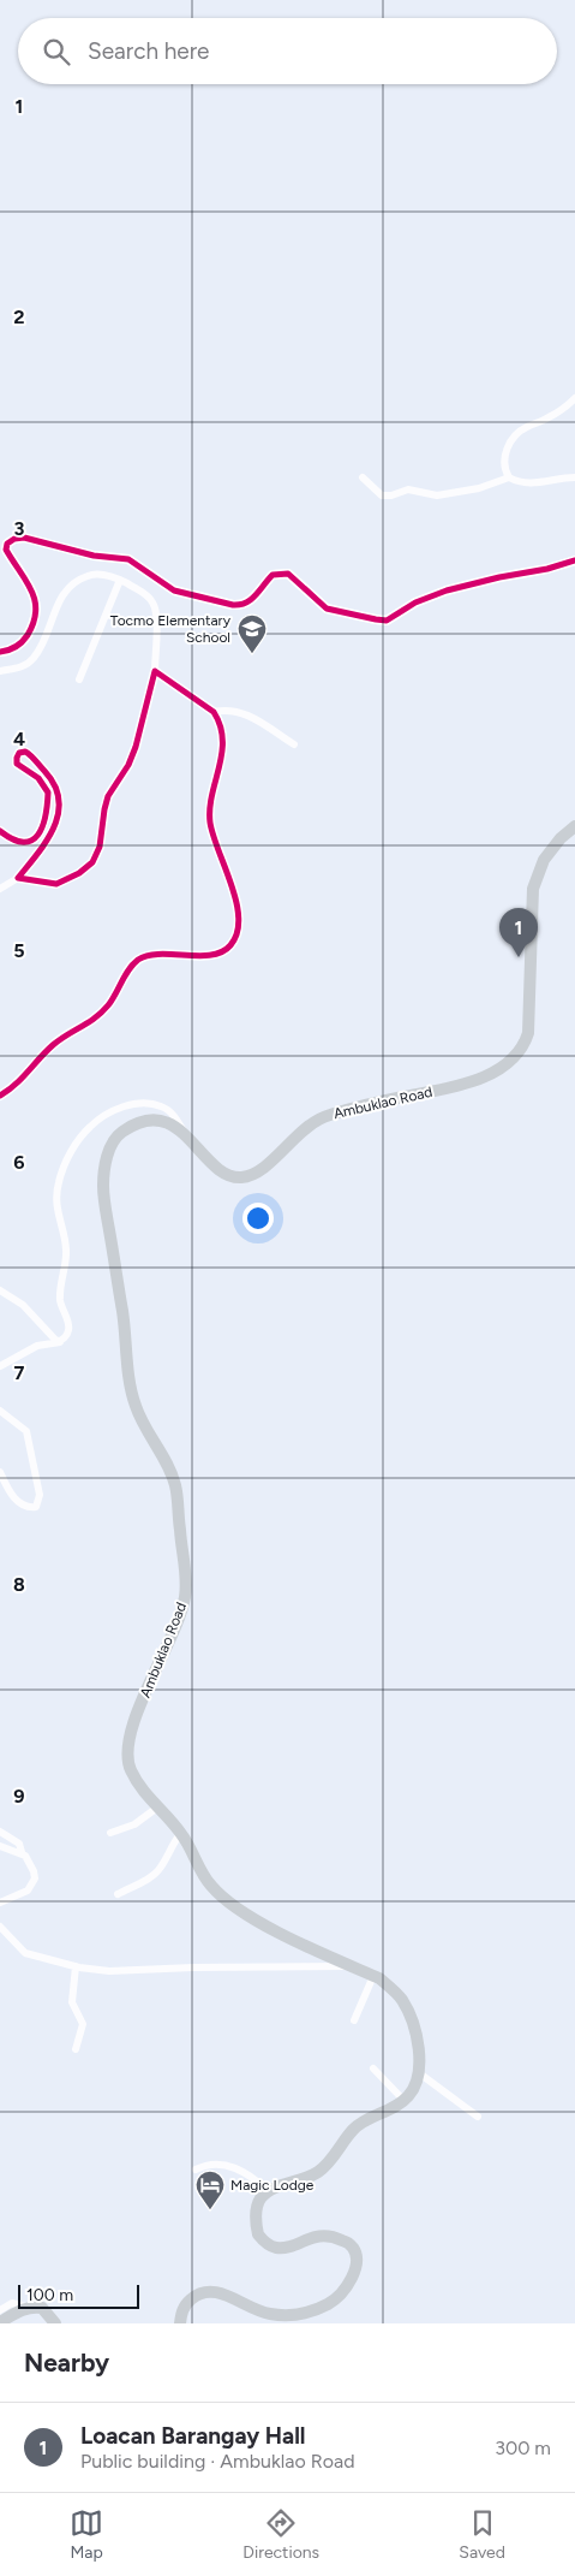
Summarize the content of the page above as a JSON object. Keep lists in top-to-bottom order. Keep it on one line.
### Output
{"streets":{"main road":["Ambuklao Road"]},"places":{"school or university":["Tocmo Elementary School"],"hotel":["Magic Lodge"]},"scale_bar":"100 m","page":{"search":"Search here","pins":"1","scale":"100 m","heading":"Nearby","list":[{"mark":"1","name":"Loacan Barangay Hall","note":"Public building · Ambuklao Road","value":"300 m"}],"nav":["Map","Directions","Saved"]},"grid":{"rows":["1","2","3","4","5","6","7","8","9"]}}
